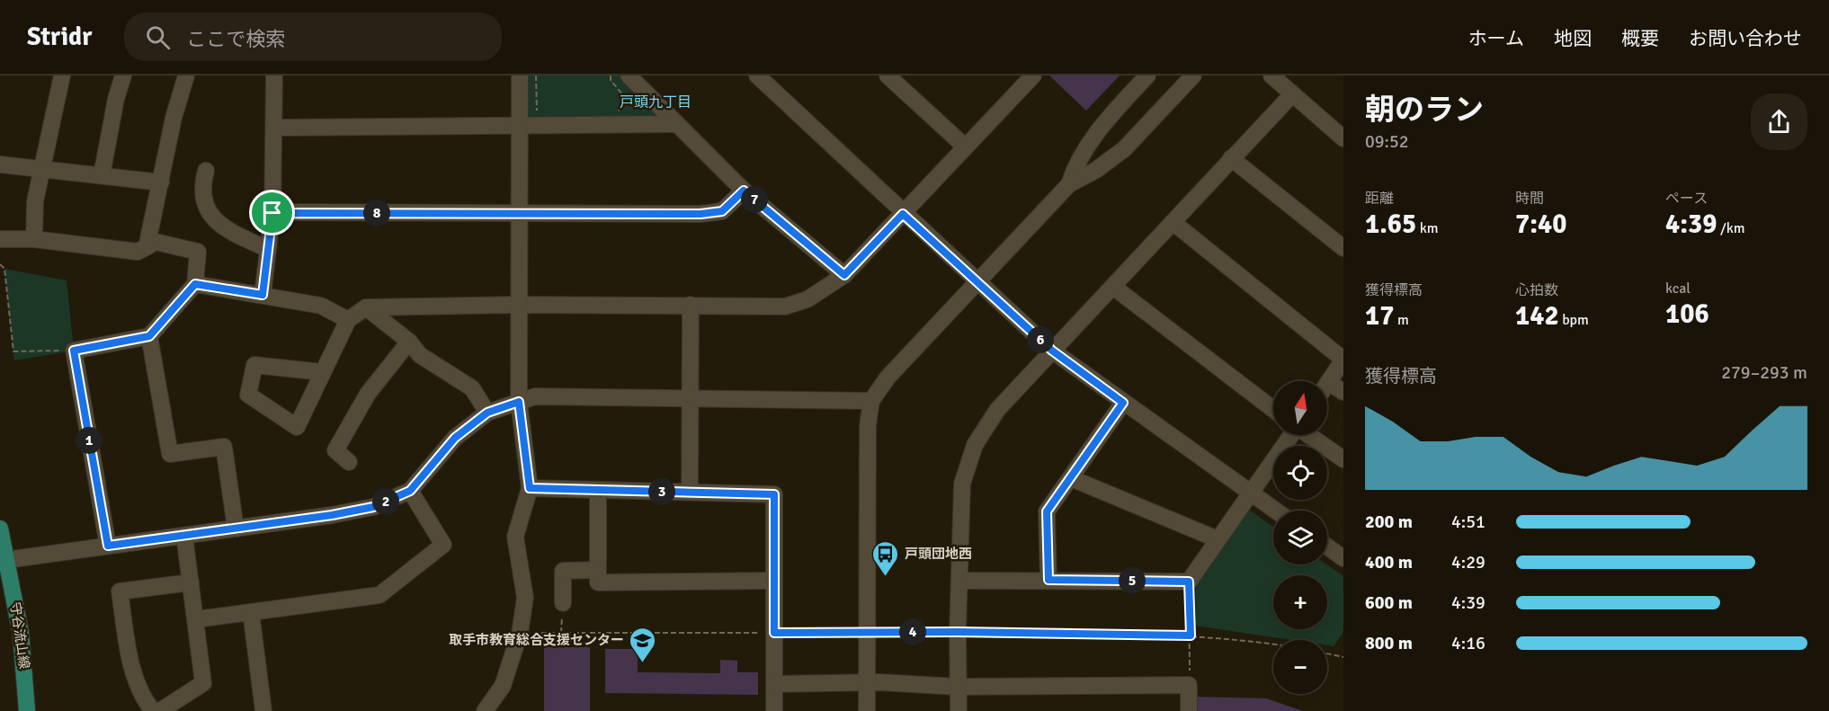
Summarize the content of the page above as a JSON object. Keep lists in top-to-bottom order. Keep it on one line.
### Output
{"streets":{"main road":["守谷流山線"]},"districts":["戸頭九丁目"],"places":{"bus stop":["戸頭団地西"],"school or university":["取手市教育総合支援センター"]},"north":"top","page":{"header":"Stridr","search":"ここで検索","nav":["ホーム","地図","概要","お問い合わせ"],"heading":["朝のラン","09:52"],"stats":[["距離","1.65 km"],["時間","7:40"],["ペース","4:39 /km"],["獲得標高","17 m"],["心拍数","142 bpm"],["kcal","106"]],"pins":["7","8","6","1","3","2","5","4"],"chart":["獲得標高","279–293 m"],"map_buttons":["+","−"],"list":[{"name":"200 m","note":"4:51"},{"name":"400 m","note":"4:29"},{"name":"600 m","note":"4:39"},{"name":"800 m","note":"4:16"}]}}
